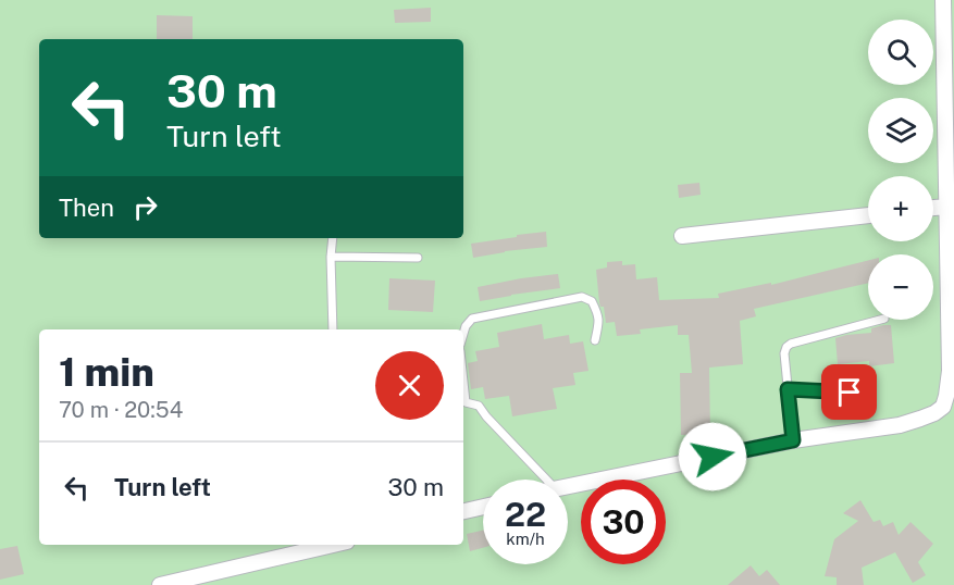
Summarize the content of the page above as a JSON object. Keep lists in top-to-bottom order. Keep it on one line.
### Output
{"page":{"map_buttons":["+","−"],"turn":["30 m","Turn left"],"then":"Then","heading":["1 min","70 m · 20:54"],"list":[{"name":"Turn left","value":"30 m"}],"speed":"22 km/h","limit":"30"}}
